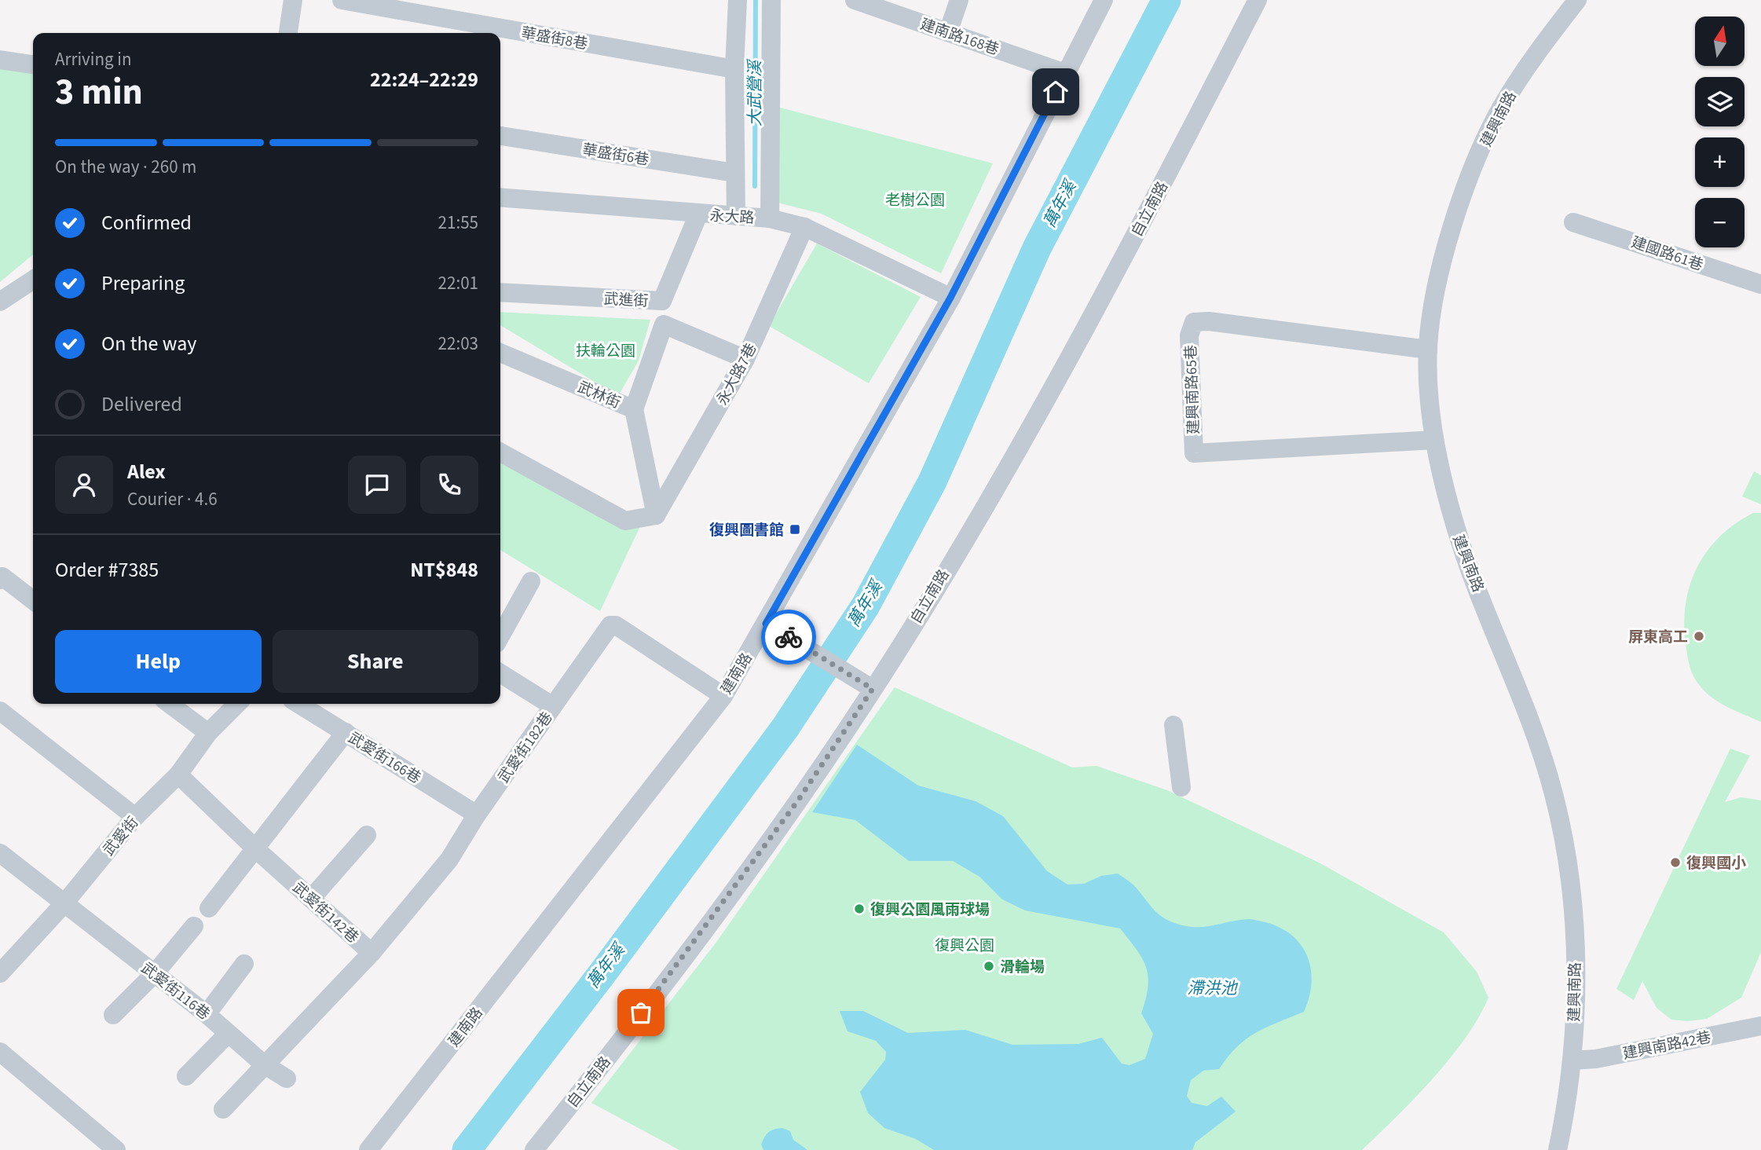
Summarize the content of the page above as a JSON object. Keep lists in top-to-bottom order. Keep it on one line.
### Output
{"streets":{"street":["建南路168巷","華盛街8巷","建興南路","華盛街6巷","自立南路","永大路","建國路61巷","武進街","永大路7巷","建興南路65巷","武林街","建南路","武愛街182巷","武愛街166巷","武愛街","武愛街142巷","武愛街116巷","建興南路42巷"]},"crossings":[["建南路168巷","建南路"],["建興南路","建興南路65巷"],["建興南路","建興南路42巷"],["永大路","武進街"],["永大路","永大路7巷"],["永大路","建南路"],["永大路7巷","武林街"],["武愛街182巷","武愛街166巷"],["武愛街182巷","武愛街142巷"],["武愛街166巷","武愛街142巷"],["武愛街","武愛街142巷"],["武愛街","武愛街116巷"]],"water":["大武營溪","萬年溪","滯洪池"],"parks":["老樹公園","扶輪公園","復興公園"],"places":{"transit":["復興圖書館"],"other":["屏東高工","復興國小","復興公園風雨球場","滑輪場"]},"north":"top","page":{"map_buttons":["+","−"],"heading":["3 min","Arriving in","22:24–22:29"],"panel":["Alex","Courier · 4.6","Order #7385","NT$848"],"bar":"On the way · 260 m","list":[["Confirmed","21:55"],["Preparing","22:01"],["On the way","22:03"],"Delivered"],"buttons":["Help","Share"]}}
